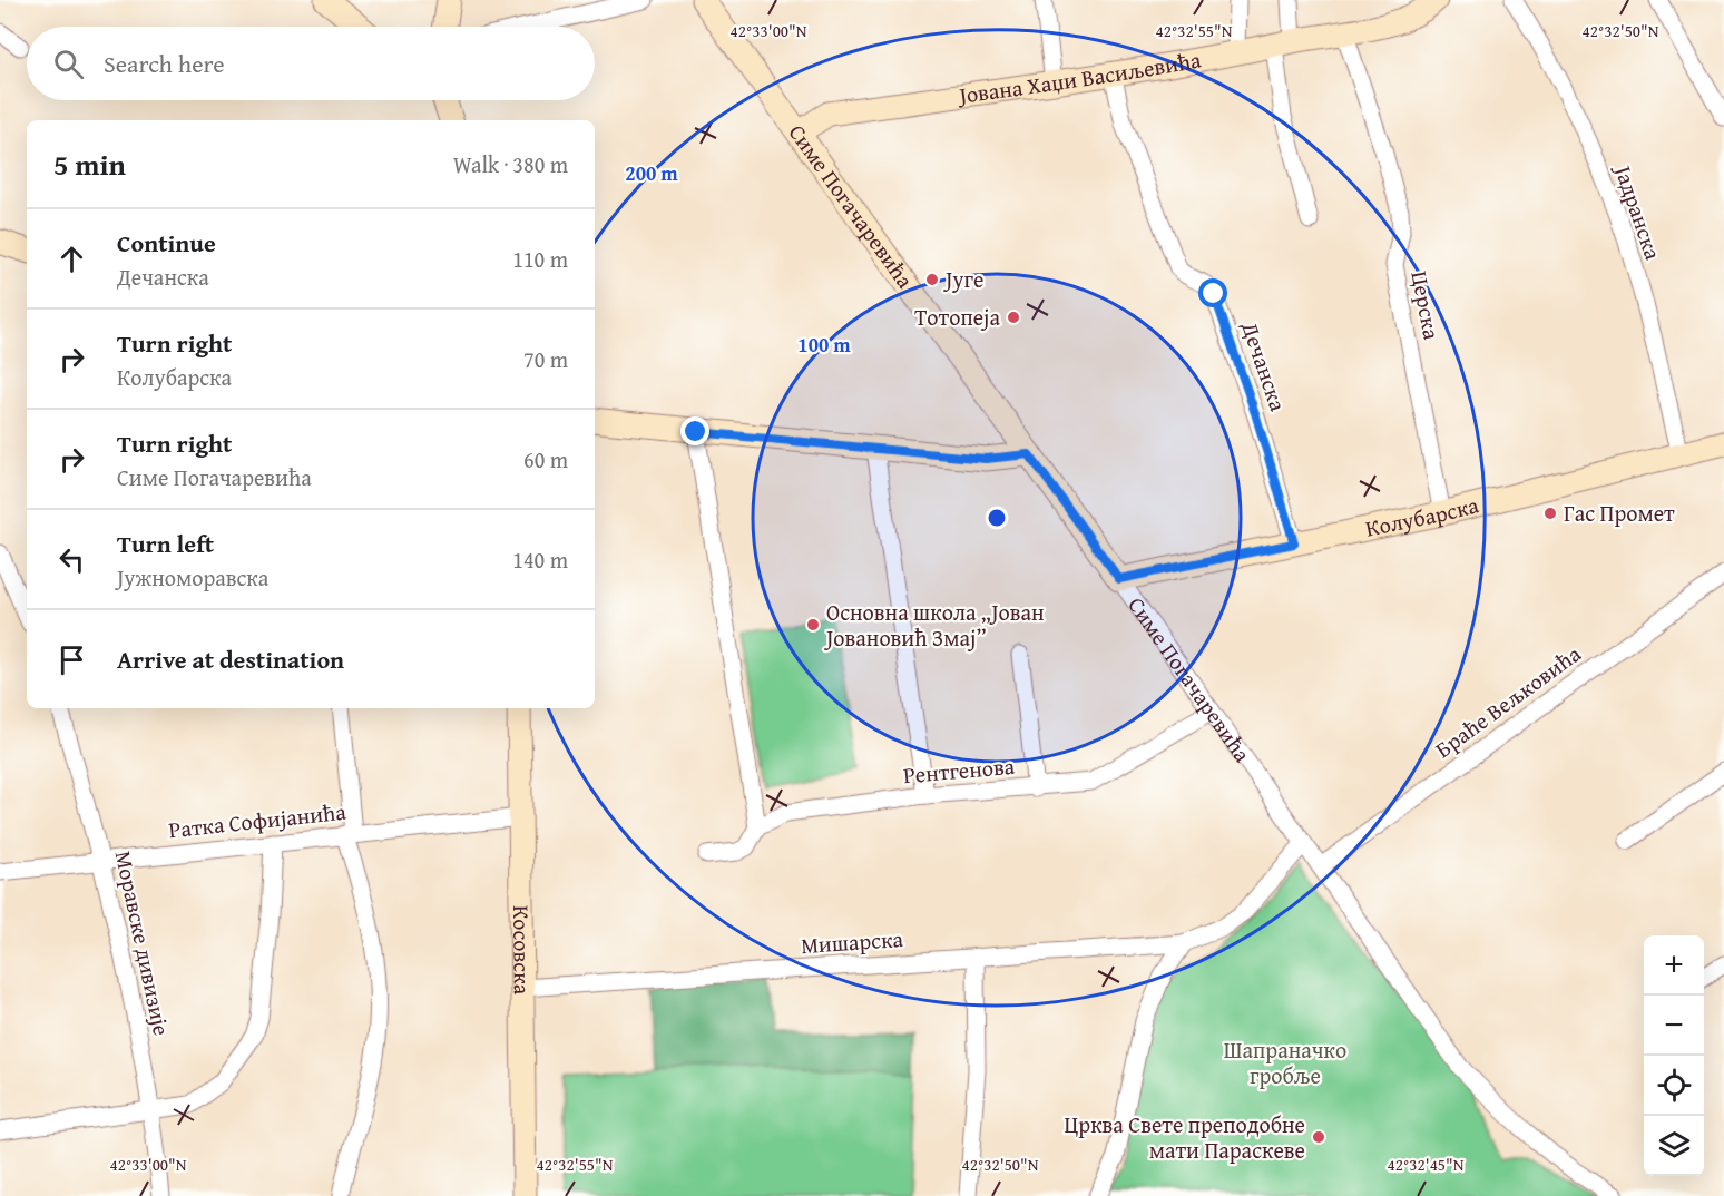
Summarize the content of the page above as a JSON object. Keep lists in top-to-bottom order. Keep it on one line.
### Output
{"streets":{"street":["Јована Хаџи Васиљевића","Симе Погачаревића","Јадранска","Церска","Дечанска","Колубарска","Браће Вељковића","Рентгенова","Ратка Софијанића","Мишарска","Моравске дивизије","Косовска"]},"crossings":[["Јована Хаџи Васиљевића","Симе Погачаревића"],["Јована Хаџи Васиљевића","Церска"],["Јована Хаџи Васиљевића","Дечанска"],["Симе Погачаревића","Колубарска"],["Симе Погачаревића","Браће Вељковића"],["Симе Погачаревића","Рентгенова"],["Симе Погачаревића","Мишарска"],["Јадранска","Колубарска"],["Церска","Колубарска"],["Дечанска","Колубарска"],["Ратка Софијанића","Моравске дивизије"],["Ратка Софијанића","Косовска"],["Мишарска","Косовска"]],"parks":["Шапраначко гробље"],"places":["Југе","Тотопеја","Гас Промет","Основна школа „Јован Јовановић Змај”","Црква Свете преподобне мати Параскеве"],"page":{"search":"Search here","heading":["5 min","Walk · 380 m"],"list":[["Continue","Дечанска","110 m"],["Turn right","Колубарска","70 m"],["Turn right","Симе Погачаревића","60 m"],["Turn left","Јужноморавска","140 m"],"Arrive at destination"],"map_buttons":["+","−"]},"coordinates":["42°33'00\"N","42°32'55\"N","42°32'50\"N","42°32'45\"N"],"rings":["200 m","100 m"]}
